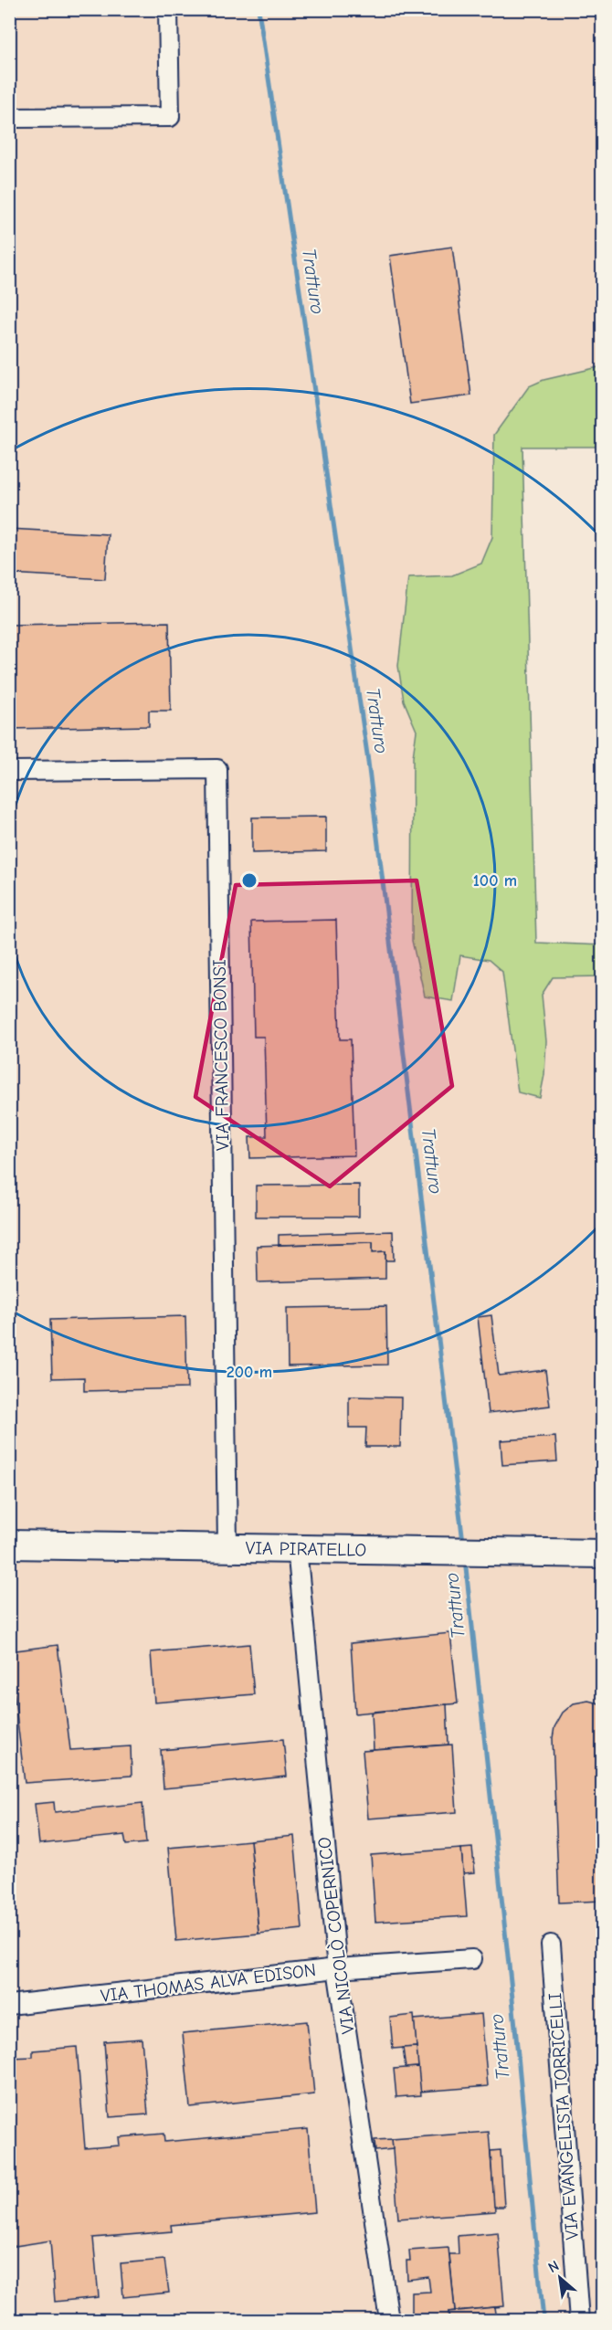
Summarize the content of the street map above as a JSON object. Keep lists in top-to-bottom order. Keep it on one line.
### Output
{"streets":{"main road":["VIA PIRATELLO"],"street":["VIA FRANCESCO BONSI","VIA NICOLÒ COPERNICO","VIA THOMAS ALVA EDISON","VIA EVANGELISTA TORRICELLI"]},"crossings":[["VIA FRANCESCO BONSI","VIA PIRATELLO"],["VIA PIRATELLO","VIA NICOLÒ COPERNICO"],["VIA NICOLÒ COPERNICO","VIA THOMAS ALVA EDISON"]],"water":["Tratturo"],"north":"top left","rings":["100 m","200 m"]}
